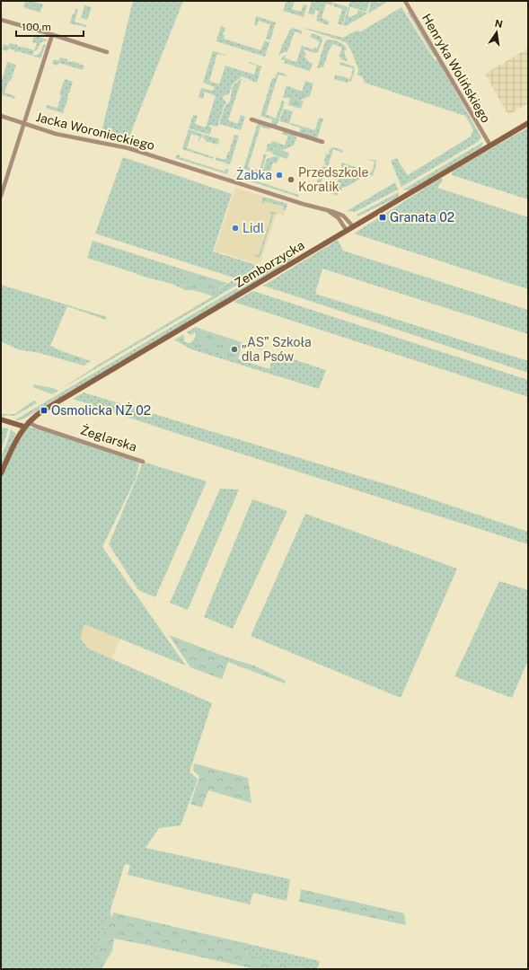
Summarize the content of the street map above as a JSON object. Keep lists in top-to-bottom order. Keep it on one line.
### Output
{"streets":{"street":["Henryka Wolińskiego","Jacka Woronieckiego","Zemborzycka","Żeglarska"]},"crossings":[["Henryka Wolińskiego","Zemborzycka"],["Jacka Woronieckiego","Zemborzycka"],["Zemborzycka","Żeglarska"]],"places":{"other":["Żabka","Przedszkole Koralik","Lidl","„AS” Szkoła dla Psów"],"transit":["Granata 02","Osmolicka NŻ 02"]},"scale_bar":"100 m","north":"top"}
